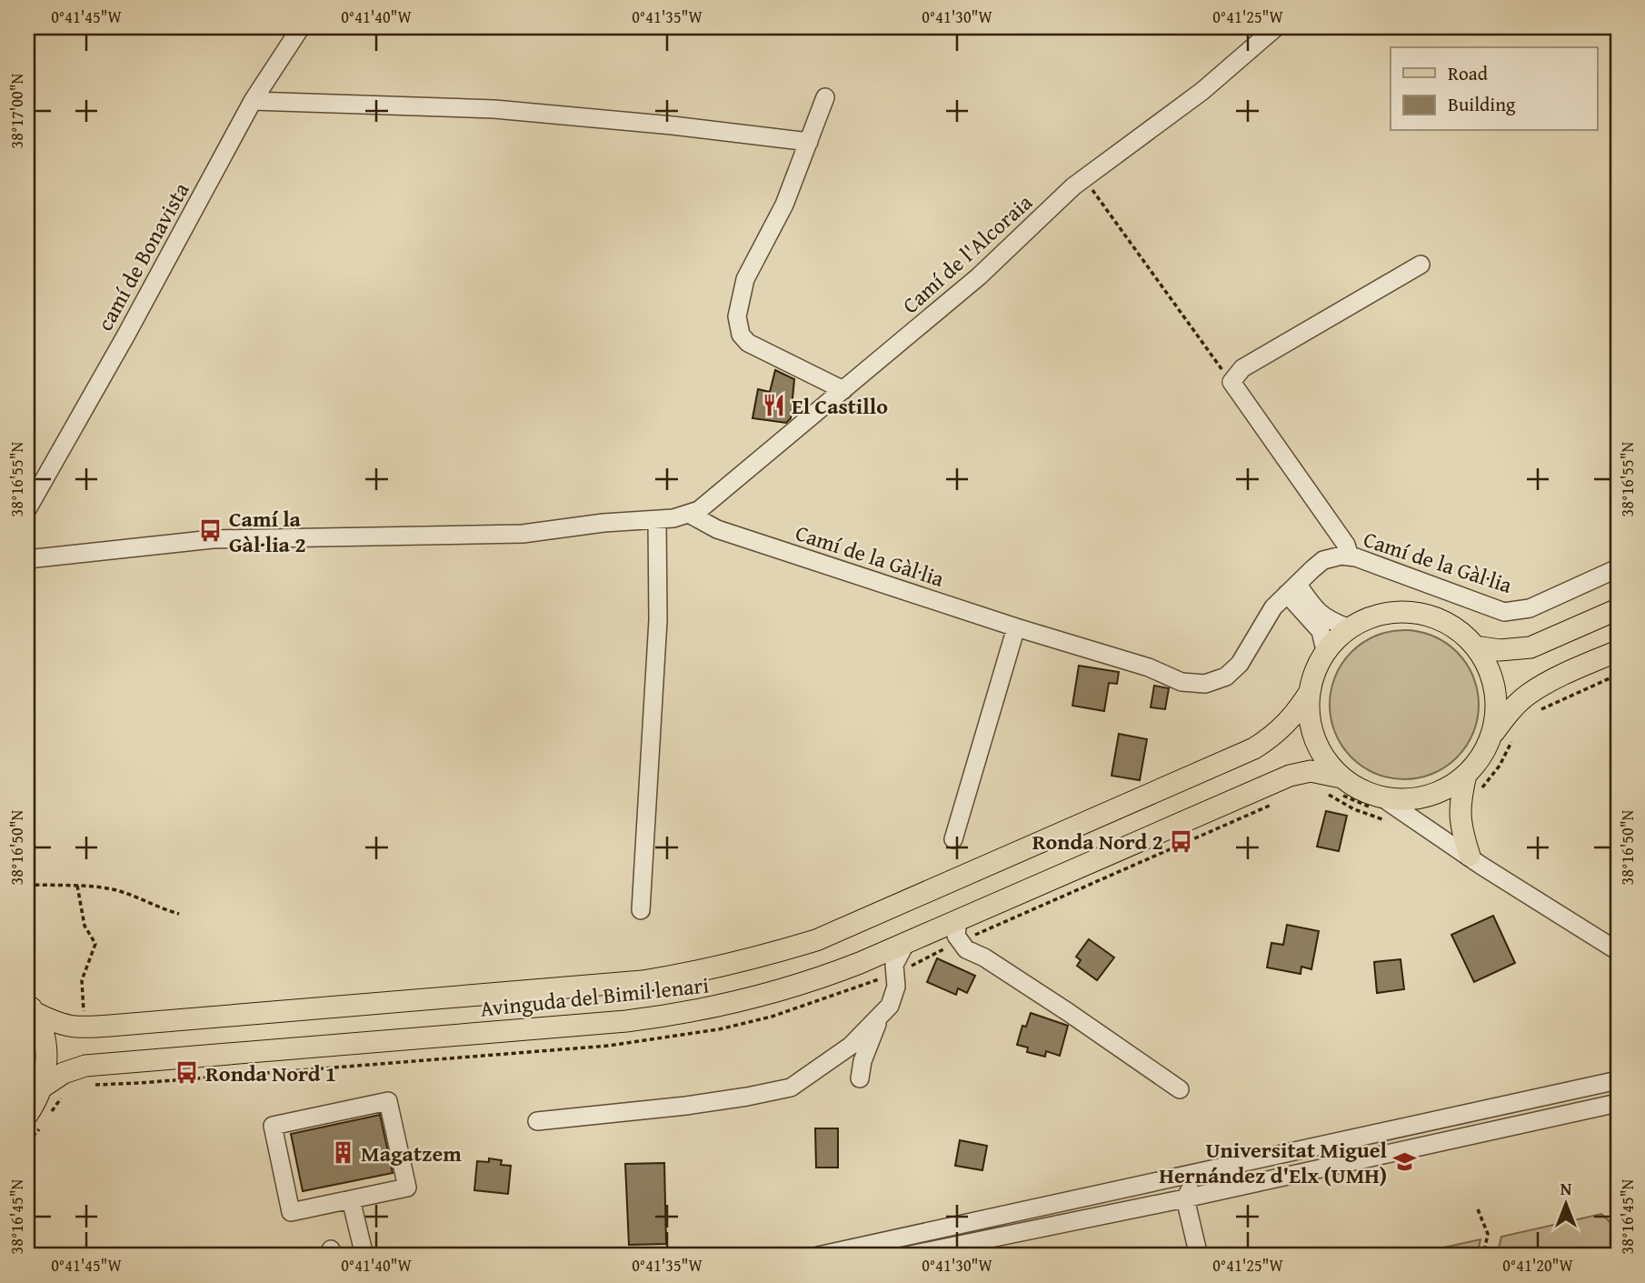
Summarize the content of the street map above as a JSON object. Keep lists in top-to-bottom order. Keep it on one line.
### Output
{"streets":{"main road":["Avinguda del Bimil·lenari"],"street":["Camí de l'Alcoraia","camí de Bonavista","Camí de la Gàl·lia"]},"crossings":[["Camí de l'Alcoraia","Camí de la Gàl·lia"]],"places":{"restaurant":["El Castillo"],"bus stop":["Camí la Gàl·lia 2","Ronda Nord 2","Ronda Nord 1"],"building":["Magatzem"],"school or university":["Universitat Miguel Hernández d'Elx (UMH)"]},"legend":["Road","Building"],"north":"top","coordinates":["0°41'45\"W","0°41'40\"W","0°41'35\"W","0°41'30\"W","0°41'25\"W","38°17'00\"N","38°16'55\"N","38°16'50\"N","38°16'45\"N","0°41'20\"W"]}
